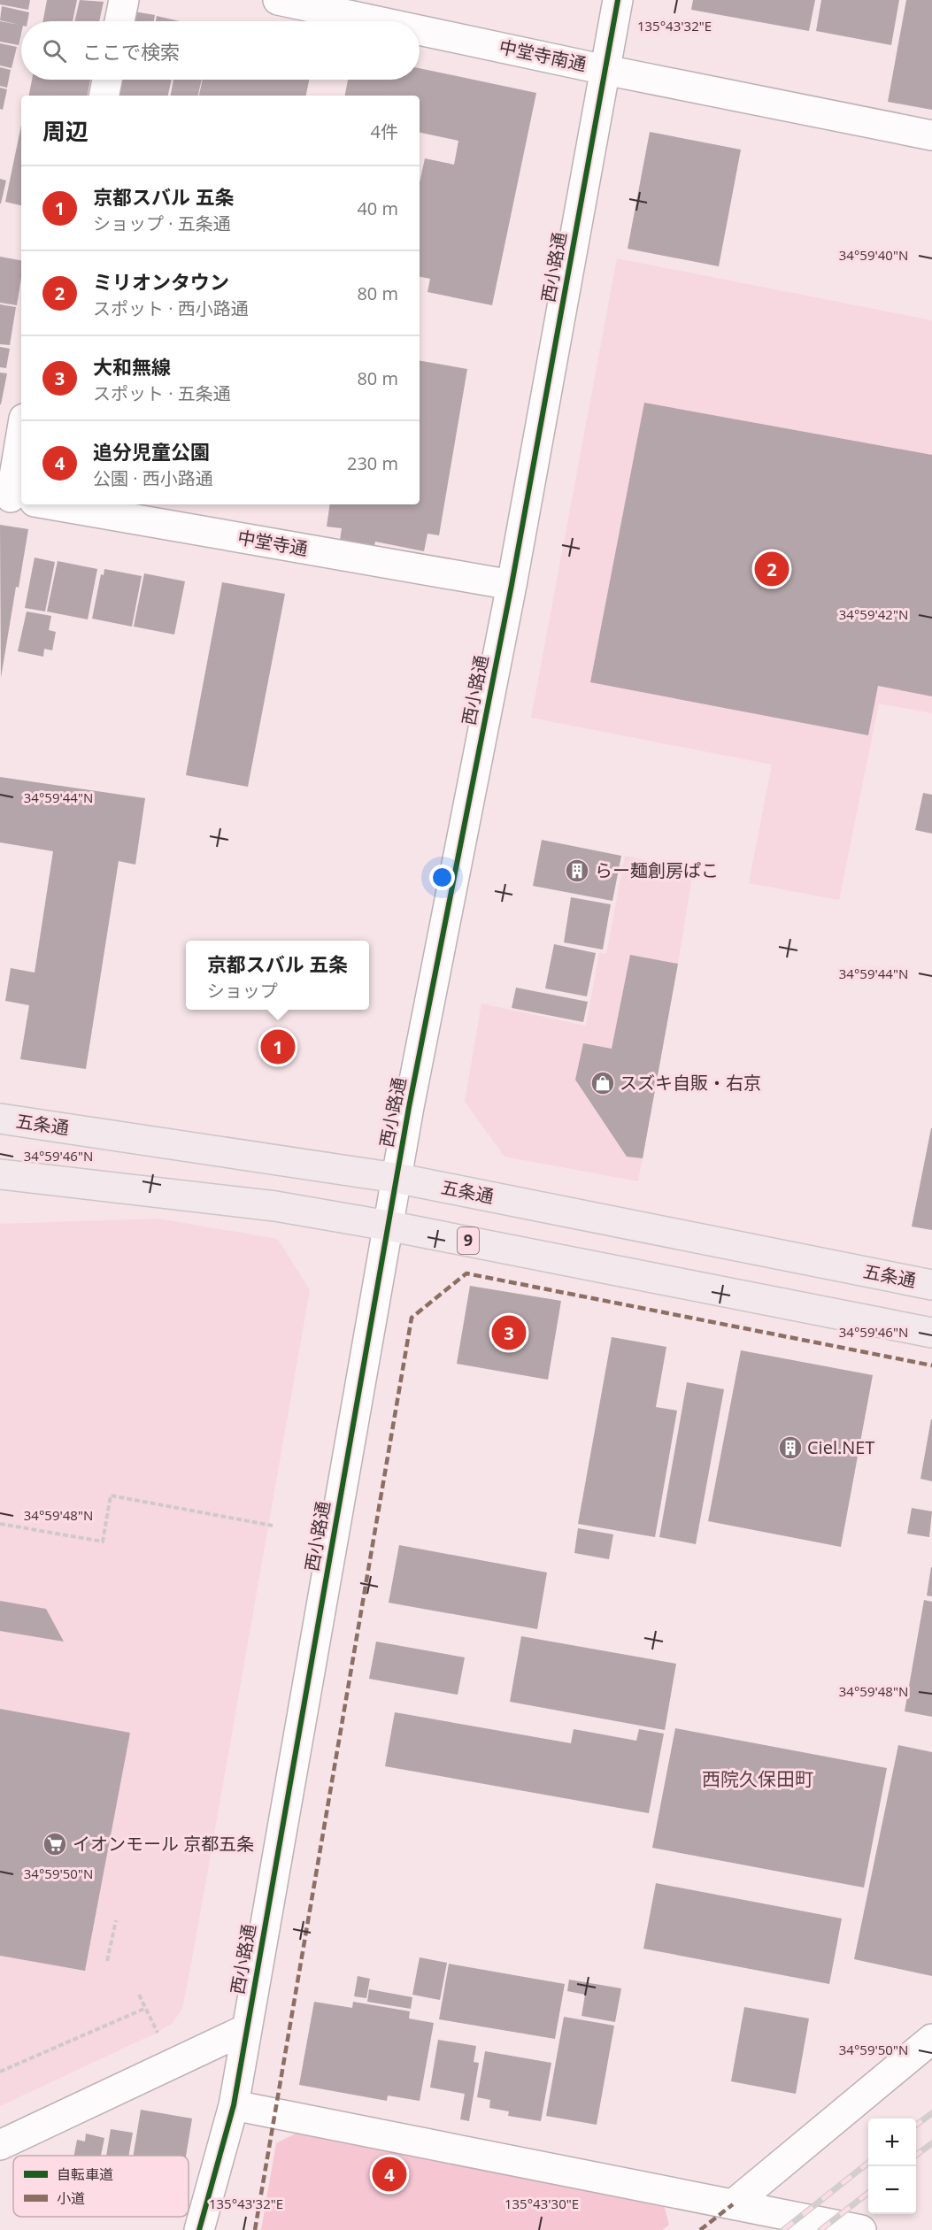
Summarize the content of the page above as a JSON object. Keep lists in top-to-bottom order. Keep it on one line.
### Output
{"streets":{"highway":["五条通","9"],"street":["中堂寺南通","西小路通","中堂寺通"]},"crossings":[["中堂寺南通","西小路通"],["西小路通","中堂寺通"],["西小路通","五条通"],["西小路通","9"]],"districts":["西院久保田町"],"places":{"building":["らー麺創房ぱこ","Ciel.NET"],"shop":["スズキ自販・右京"],"supermarket":["イオンモール 京都五条"]},"legend":["自転車道","小道"],"page":{"search":"ここで検索","heading":["周辺","4件"],"list":[{"mark":"1","name":"京都スバル 五条","note":"ショップ · 五条通","value":"40 m"},{"mark":"2","name":"ミリオンタウン","note":"スポット · 西小路通","value":"80 m"},{"mark":"3","name":"大和無線","note":"スポット · 五条通","value":"80 m"},{"mark":"4","name":"追分児童公園","note":"公園 · 西小路通","value":"230 m"}],"pins":["2","1","3","4"],"popup":["京都スバル 五条","ショップ"],"map_buttons":["+","−"]},"coordinates":["135°43'32\"E","34°59'40\"N","34°59'42\"N","34°59'44\"N","34°59'46\"N","34°59'48\"N","34°59'50\"N","135°43'30\"E"]}
